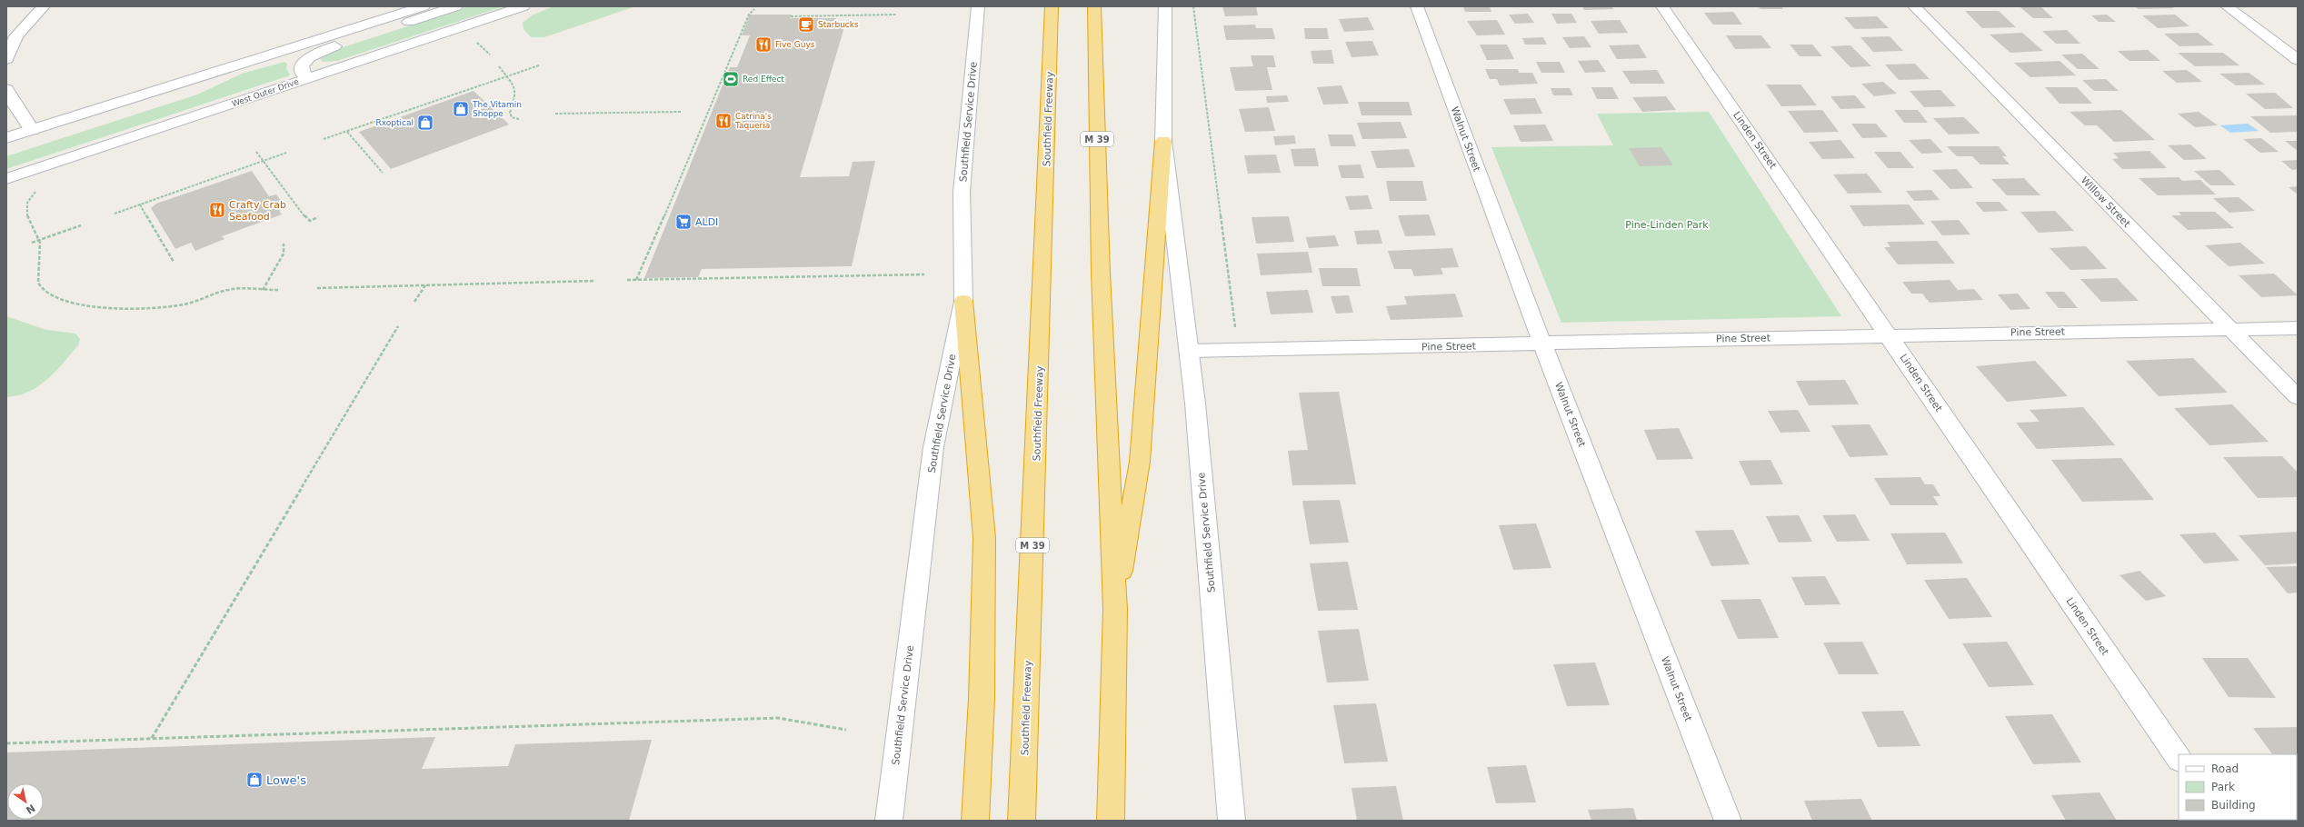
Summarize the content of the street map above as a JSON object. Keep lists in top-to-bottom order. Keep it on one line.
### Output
{"streets":{"highway":["Southfield Freeway","M 39"],"street":["West Outer Drive","Southfield Service Drive","Walnut Street","Linden Street","Willow Street","Pine Street"]},"crossings":[["Southfield Service Drive","Pine Street"],["Walnut Street","Pine Street"],["Linden Street","Pine Street"],["Willow Street","Pine Street"]],"parks":["Pine-Linden Park"],"places":{"cafe":["Starbucks"],"restaurant":["Five Guys","Catrina's Taqueria","Crafty Crab Seafood"],"sports":["Red Effect"],"shop":["The Vitamin Shoppe","Rxoptical","Lowe's"],"supermarket":["ALDI"]},"legend":["Road","Park","Building"],"north":"bottom right"}
